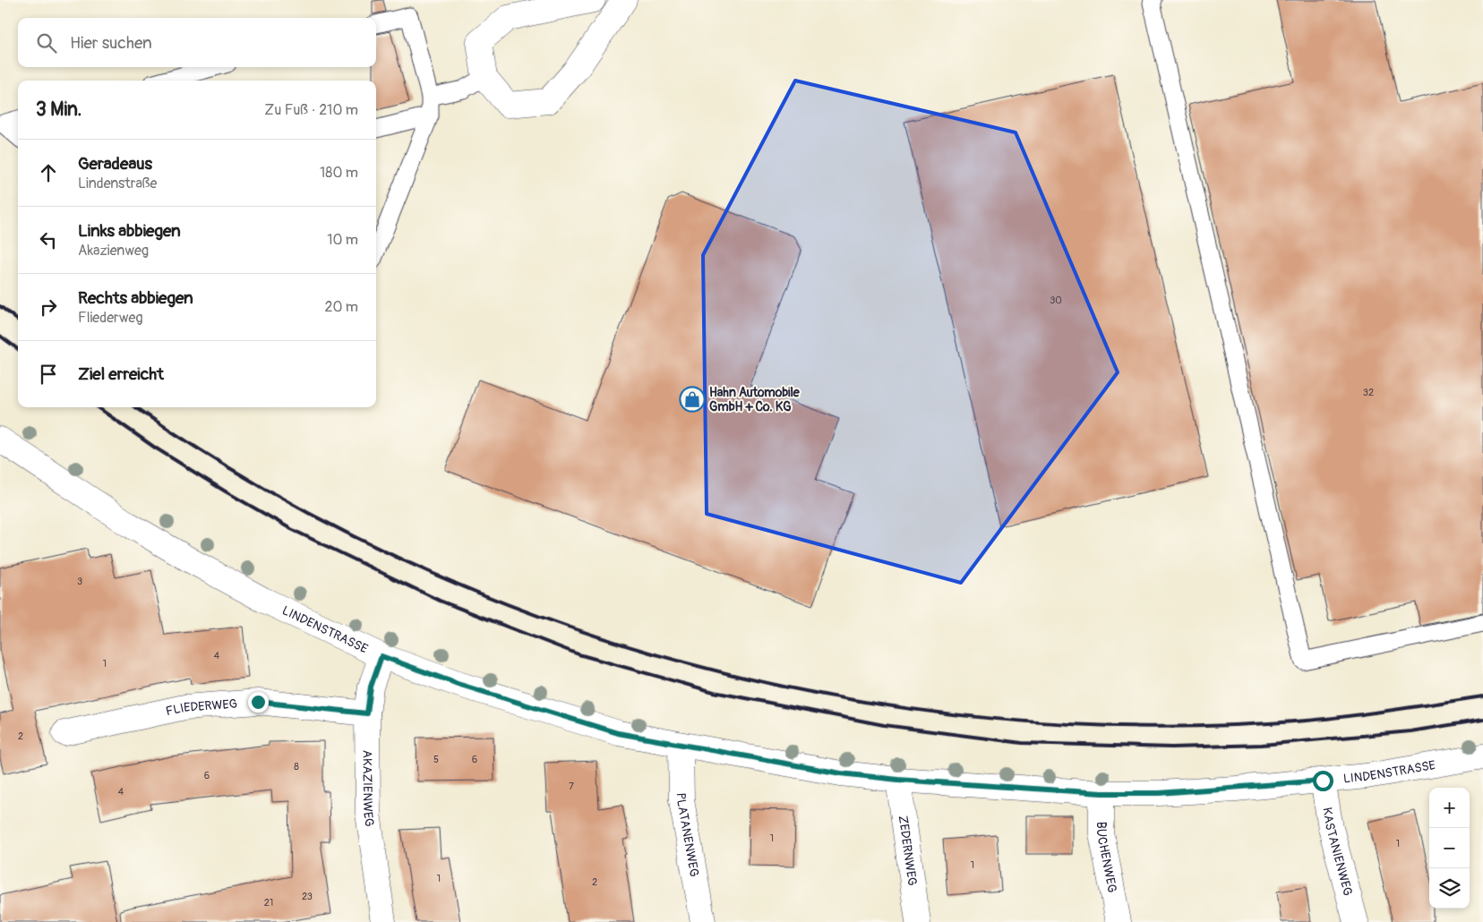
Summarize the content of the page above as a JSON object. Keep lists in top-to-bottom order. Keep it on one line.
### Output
{"streets":{"street":["LINDENSTRASSE","FLIEDERWEG","AKAZIENWEG","PLATANENWEG","ZEDERNWEG","KASTANIENWEG","BUCHENWEG"]},"crossings":[["LINDENSTRASSE","AKAZIENWEG"],["LINDENSTRASSE","PLATANENWEG"],["LINDENSTRASSE","ZEDERNWEG"],["LINDENSTRASSE","KASTANIENWEG"],["LINDENSTRASSE","BUCHENWEG"],["FLIEDERWEG","AKAZIENWEG"]],"places":{"shop":["Hahn Automobile GmbH + Co. KG"]},"house_numbers":["30","32","3","4","1","2","5","6","8","6","7","4","1","1","1","1","2","23","21"],"page":{"search":"Hier suchen","heading":["3 Min.","Zu Fuß · 210 m"],"list":[["Geradeaus","Lindenstraße","180 m"],["Links abbiegen","Akazienweg","10 m"],["Rechts abbiegen","Fliederweg","20 m"],"Ziel erreicht"],"map_buttons":["+","−"]}}
